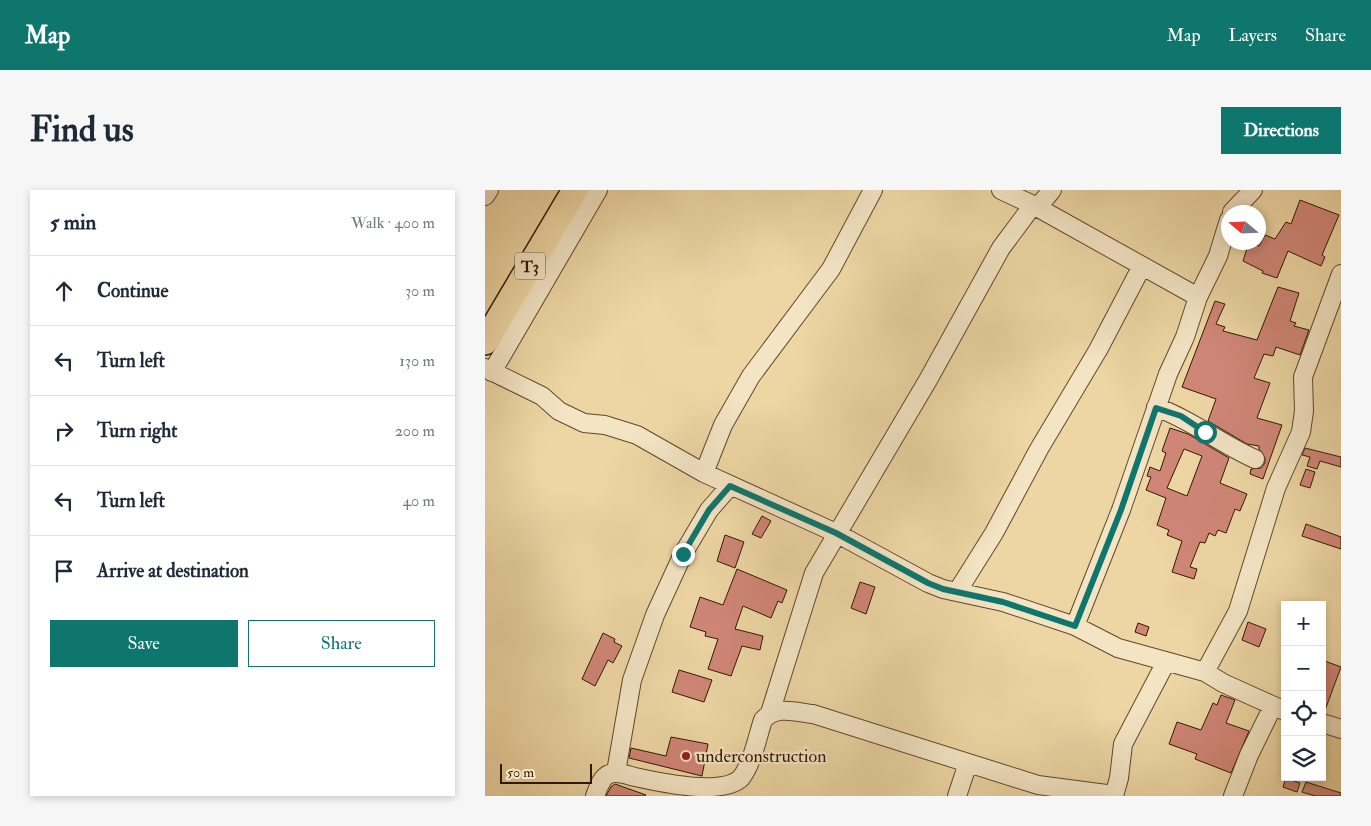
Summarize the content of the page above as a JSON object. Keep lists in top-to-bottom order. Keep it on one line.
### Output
{"streets":{"highway":["T3"]},"places":["underconstruction"],"scale_bar":"50 m","north":"left","page":{"header":"Map","nav":["Map","Layers","Share"],"buttons":["Directions",["Save","Share"]],"title":"Find us","heading":["5 min","Walk · 400 m"],"list":[["Continue","30 m"],["Turn left","130 m"],["Turn right","200 m"],["Turn left","40 m"],"Arrive at destination"],"map_buttons":["+","−"],"scale":"50 m"}}
